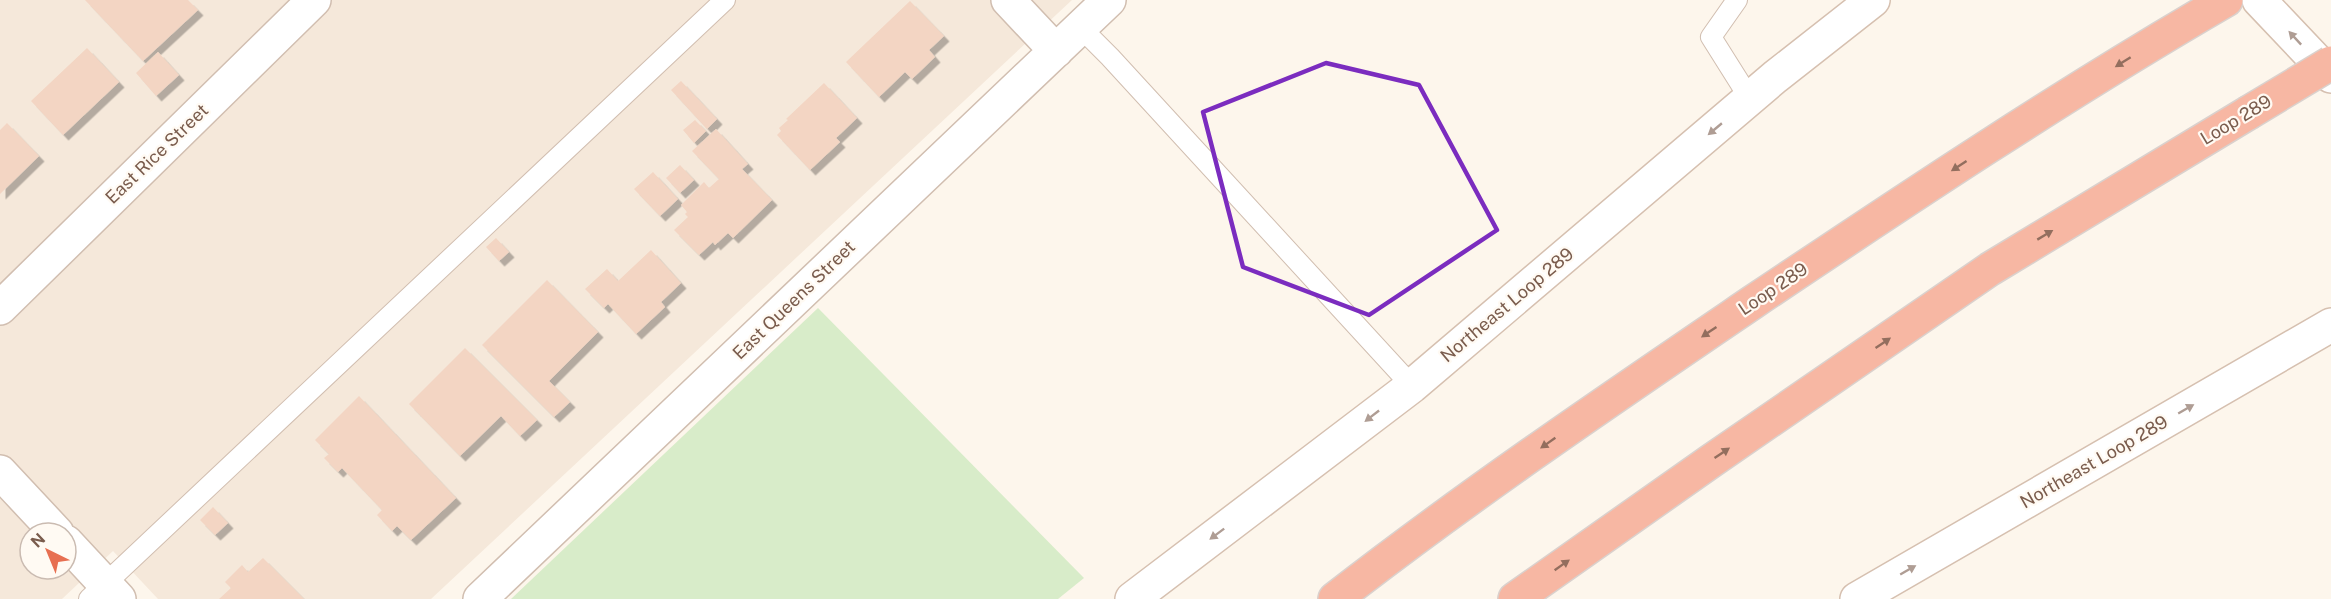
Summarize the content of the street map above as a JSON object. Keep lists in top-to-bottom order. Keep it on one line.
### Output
{"streets":{"highway":["Loop 289"],"main road":["East Rice Street","East Queens Street","Northeast Loop 289"]},"north":"top left"}
